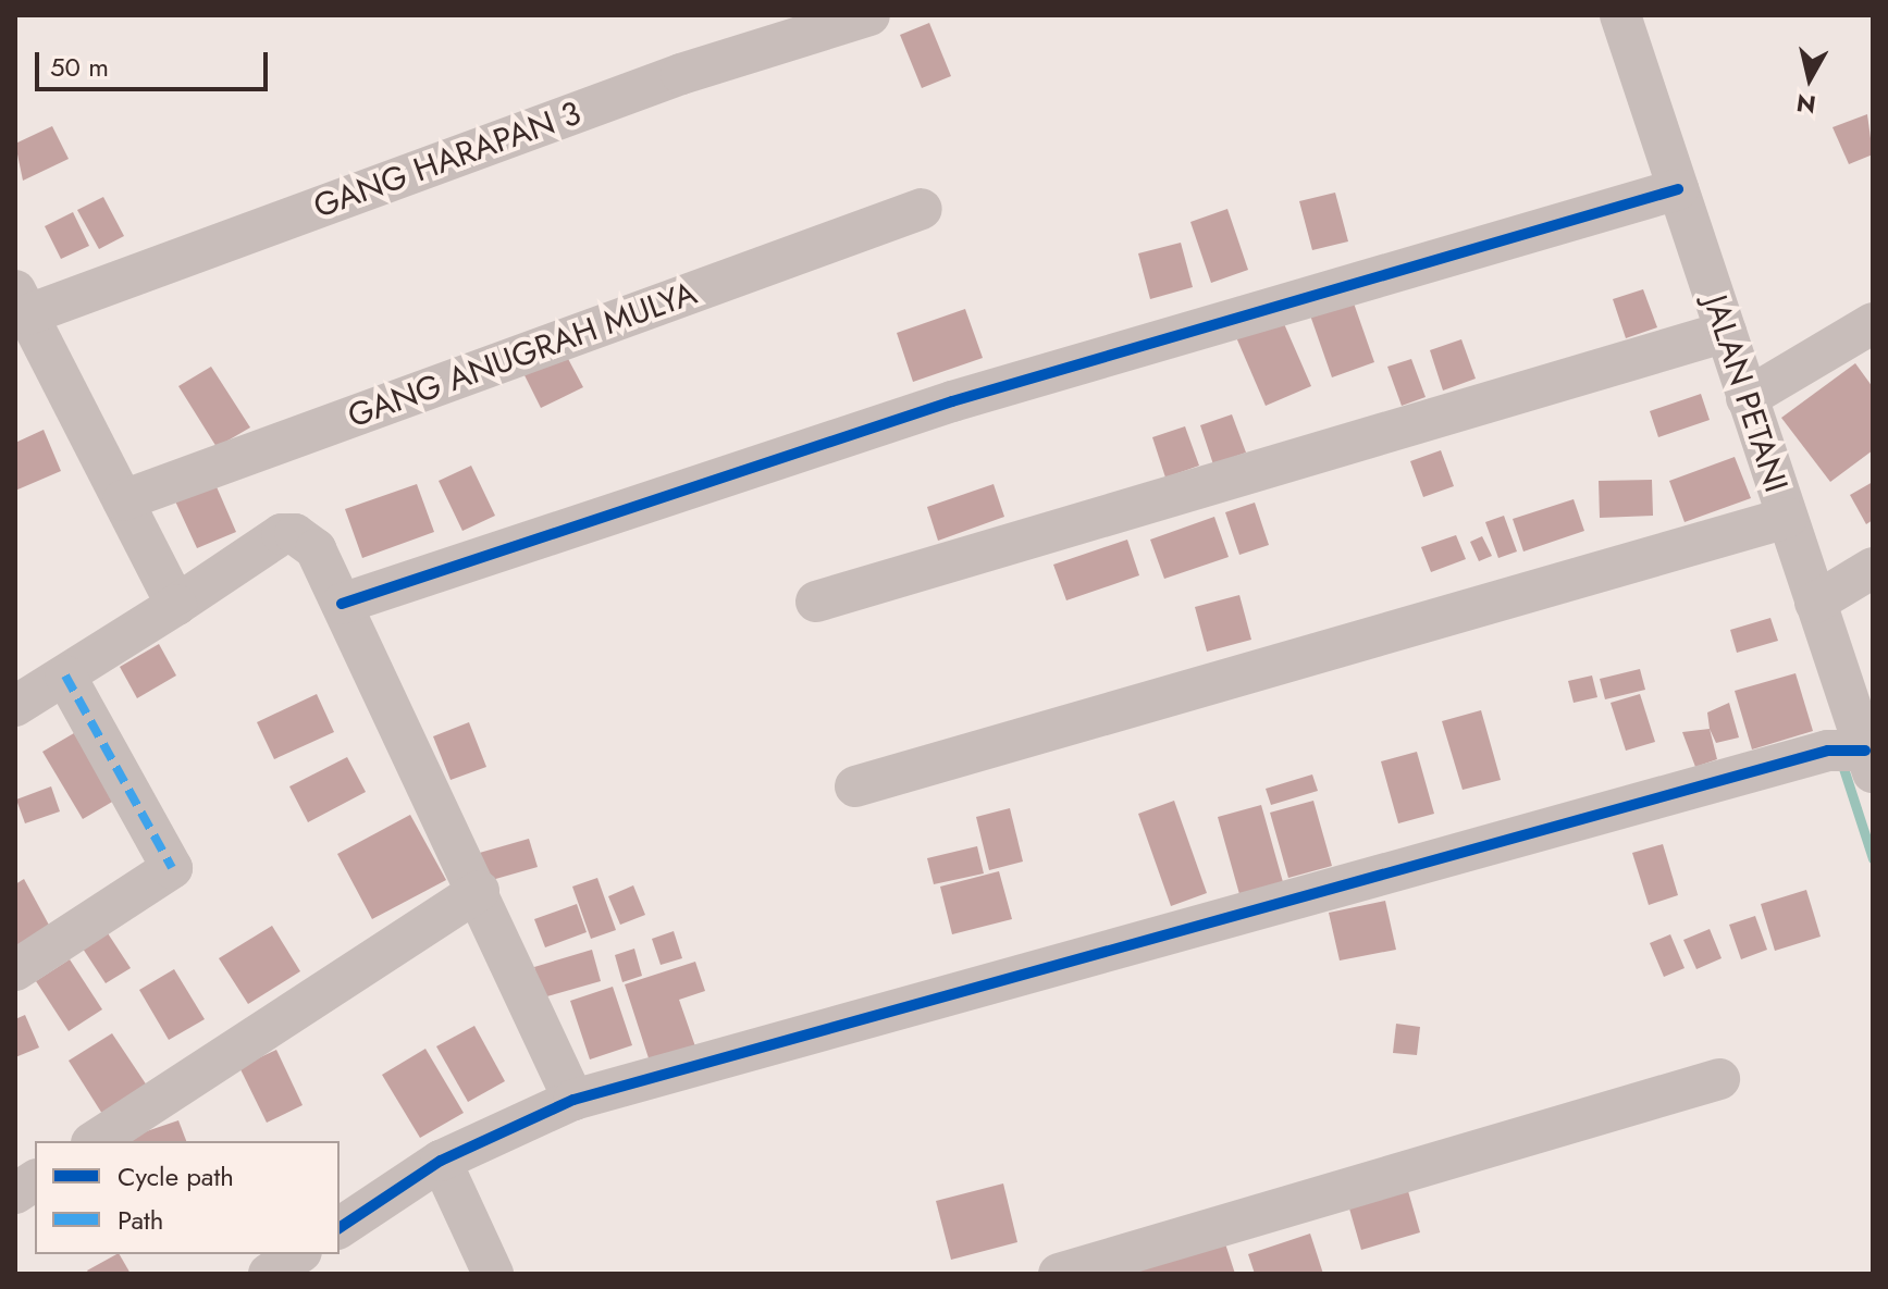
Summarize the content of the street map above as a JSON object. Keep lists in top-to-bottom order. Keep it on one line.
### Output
{"streets":{"street":["GANG HARAPAN 3","GANG ANUGRAH MULYA","JALAN PETANI"]},"legend":["Cycle path","Path"],"scale_bar":"50 m","north":"bottom"}
